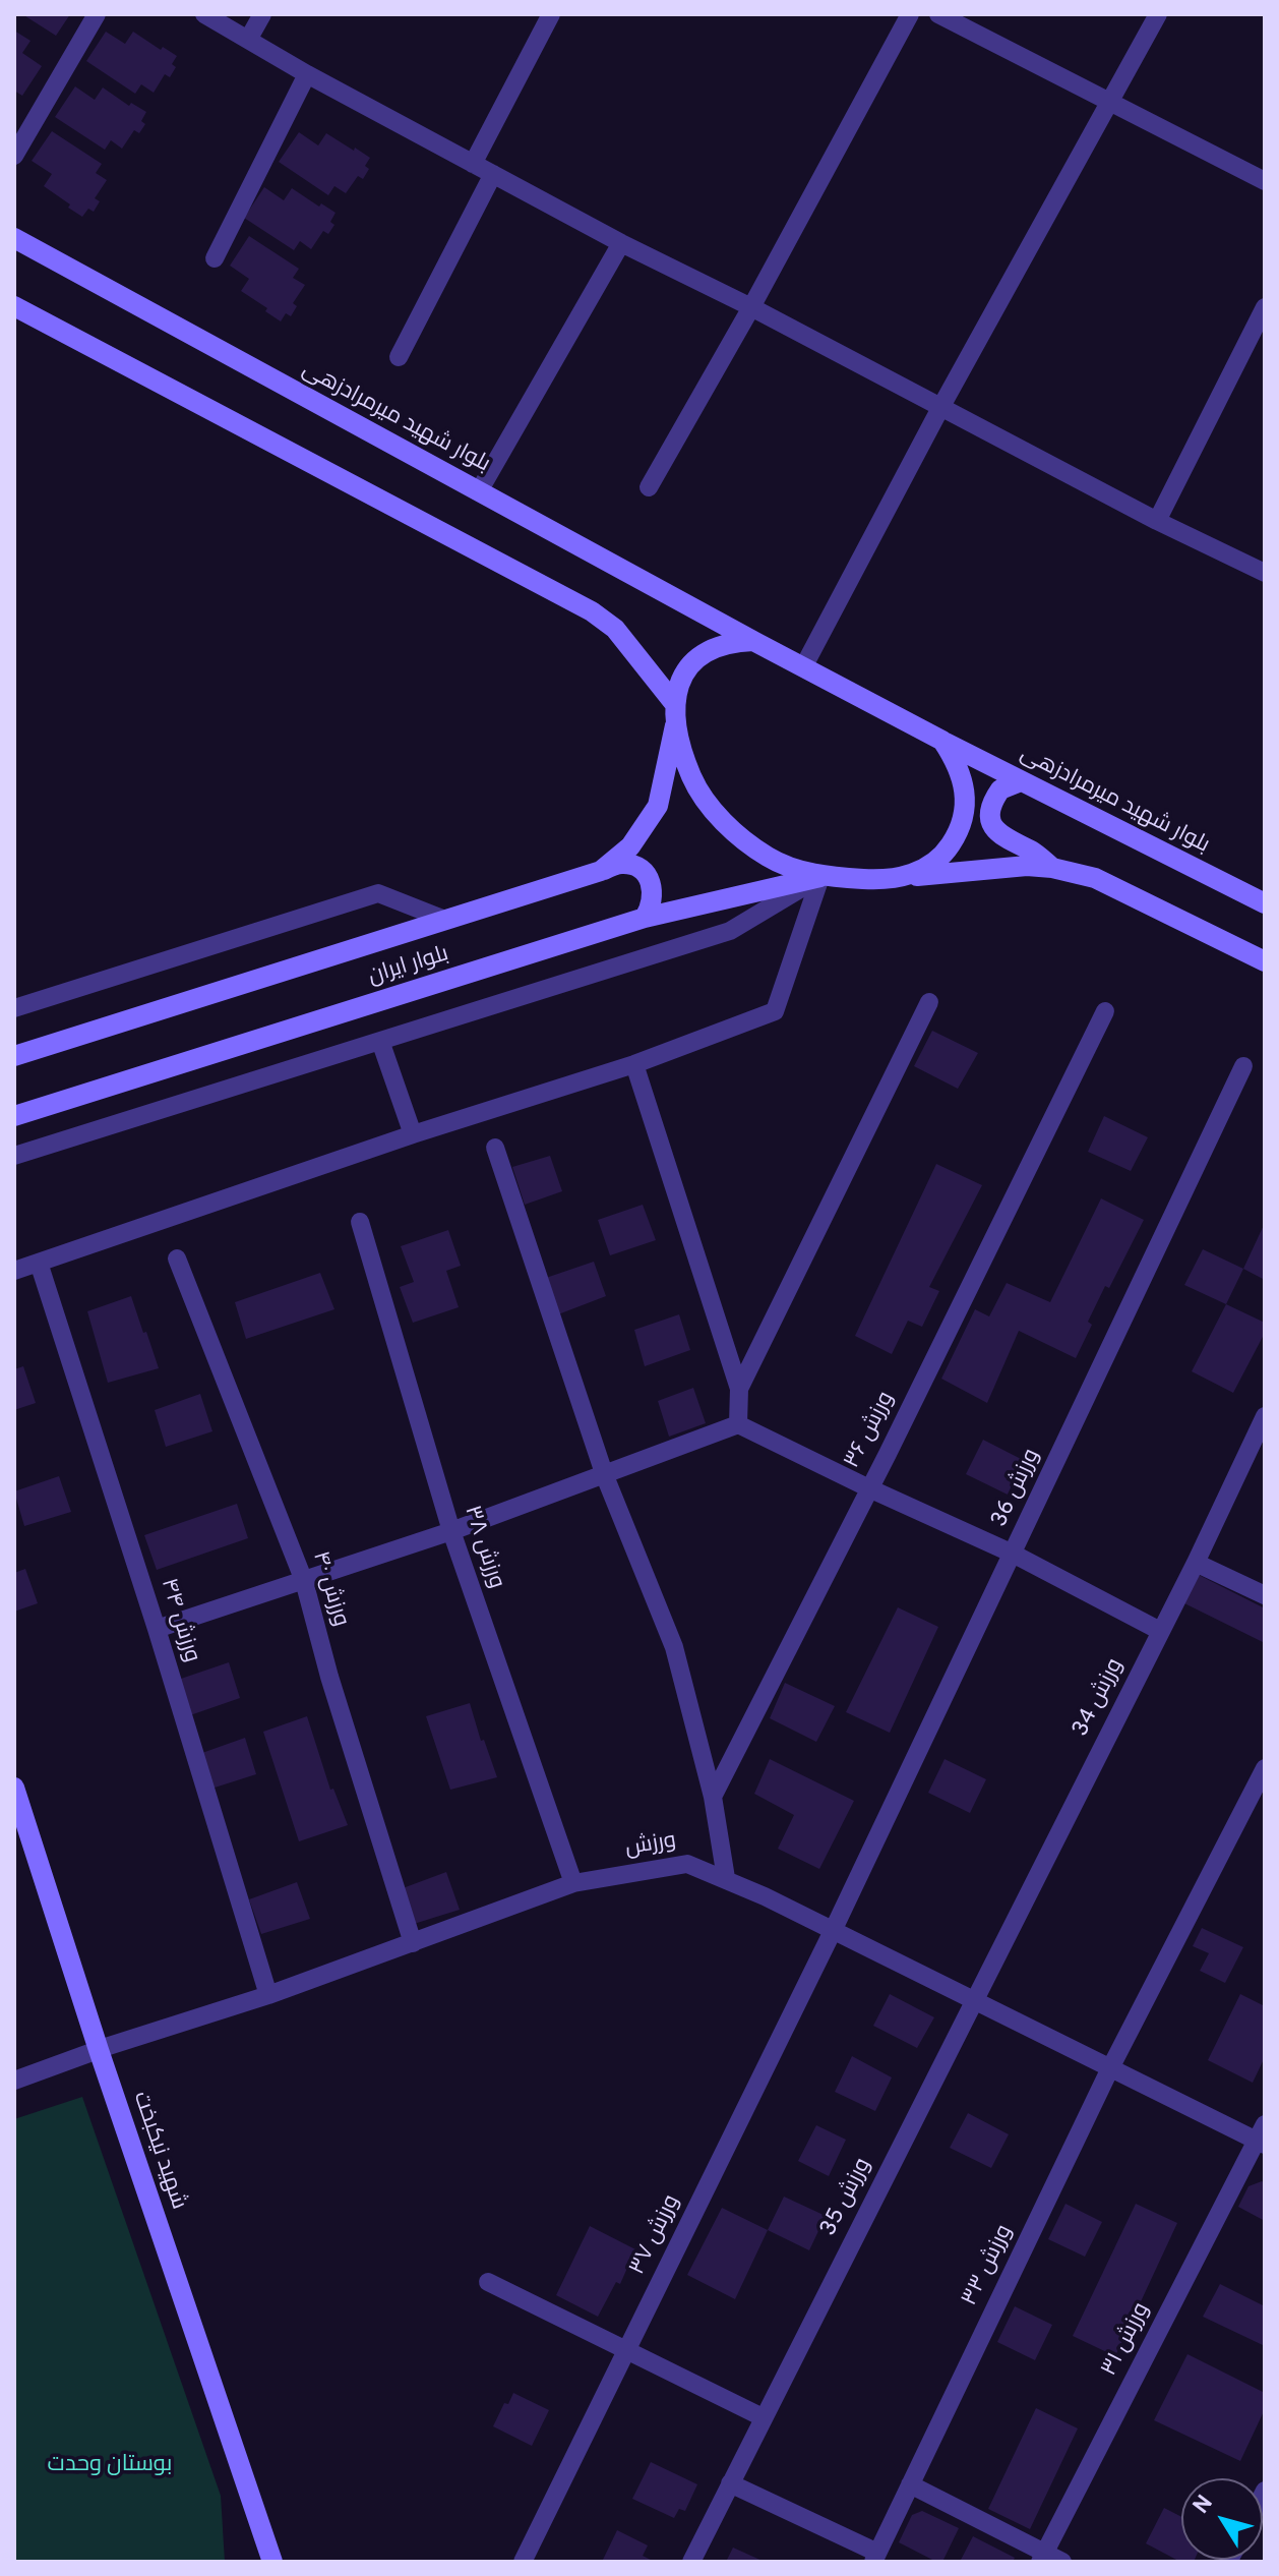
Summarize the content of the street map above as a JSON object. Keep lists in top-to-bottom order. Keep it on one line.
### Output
{"streets":{"main road":["بلوار شهید میرمرادزهی","بلوار ایران","شهید نیکبخت"],"street":["ورزش ۳۶","ورزش 36","ورزش ۳۸","ورزش ۴۰","ورزش ۴۴","ورزش 34","ورزش","ورزش 35","ورزش ۳۷","ورزش ۳۳","ورزش ۳۱"]},"crossings":[["بلوار شهید میرمرادزهی","بلوار ایران"],["ورزش 36","ورزش"],["ورزش 36","ورزش ۳۷"],["ورزش ۳۸","ورزش"],["ورزش ۴۰","ورزش"],["ورزش ۴۴","ورزش"],["ورزش 34","ورزش"],["ورزش 34","ورزش 35"],["ورزش","شهید نیکبخت"],["ورزش","ورزش 35"],["ورزش","ورزش ۳۷"],["ورزش","ورزش ۳۳"],["ورزش","ورزش ۳۱"]],"parks":["بوستان وحدت"],"north":"top left"}
